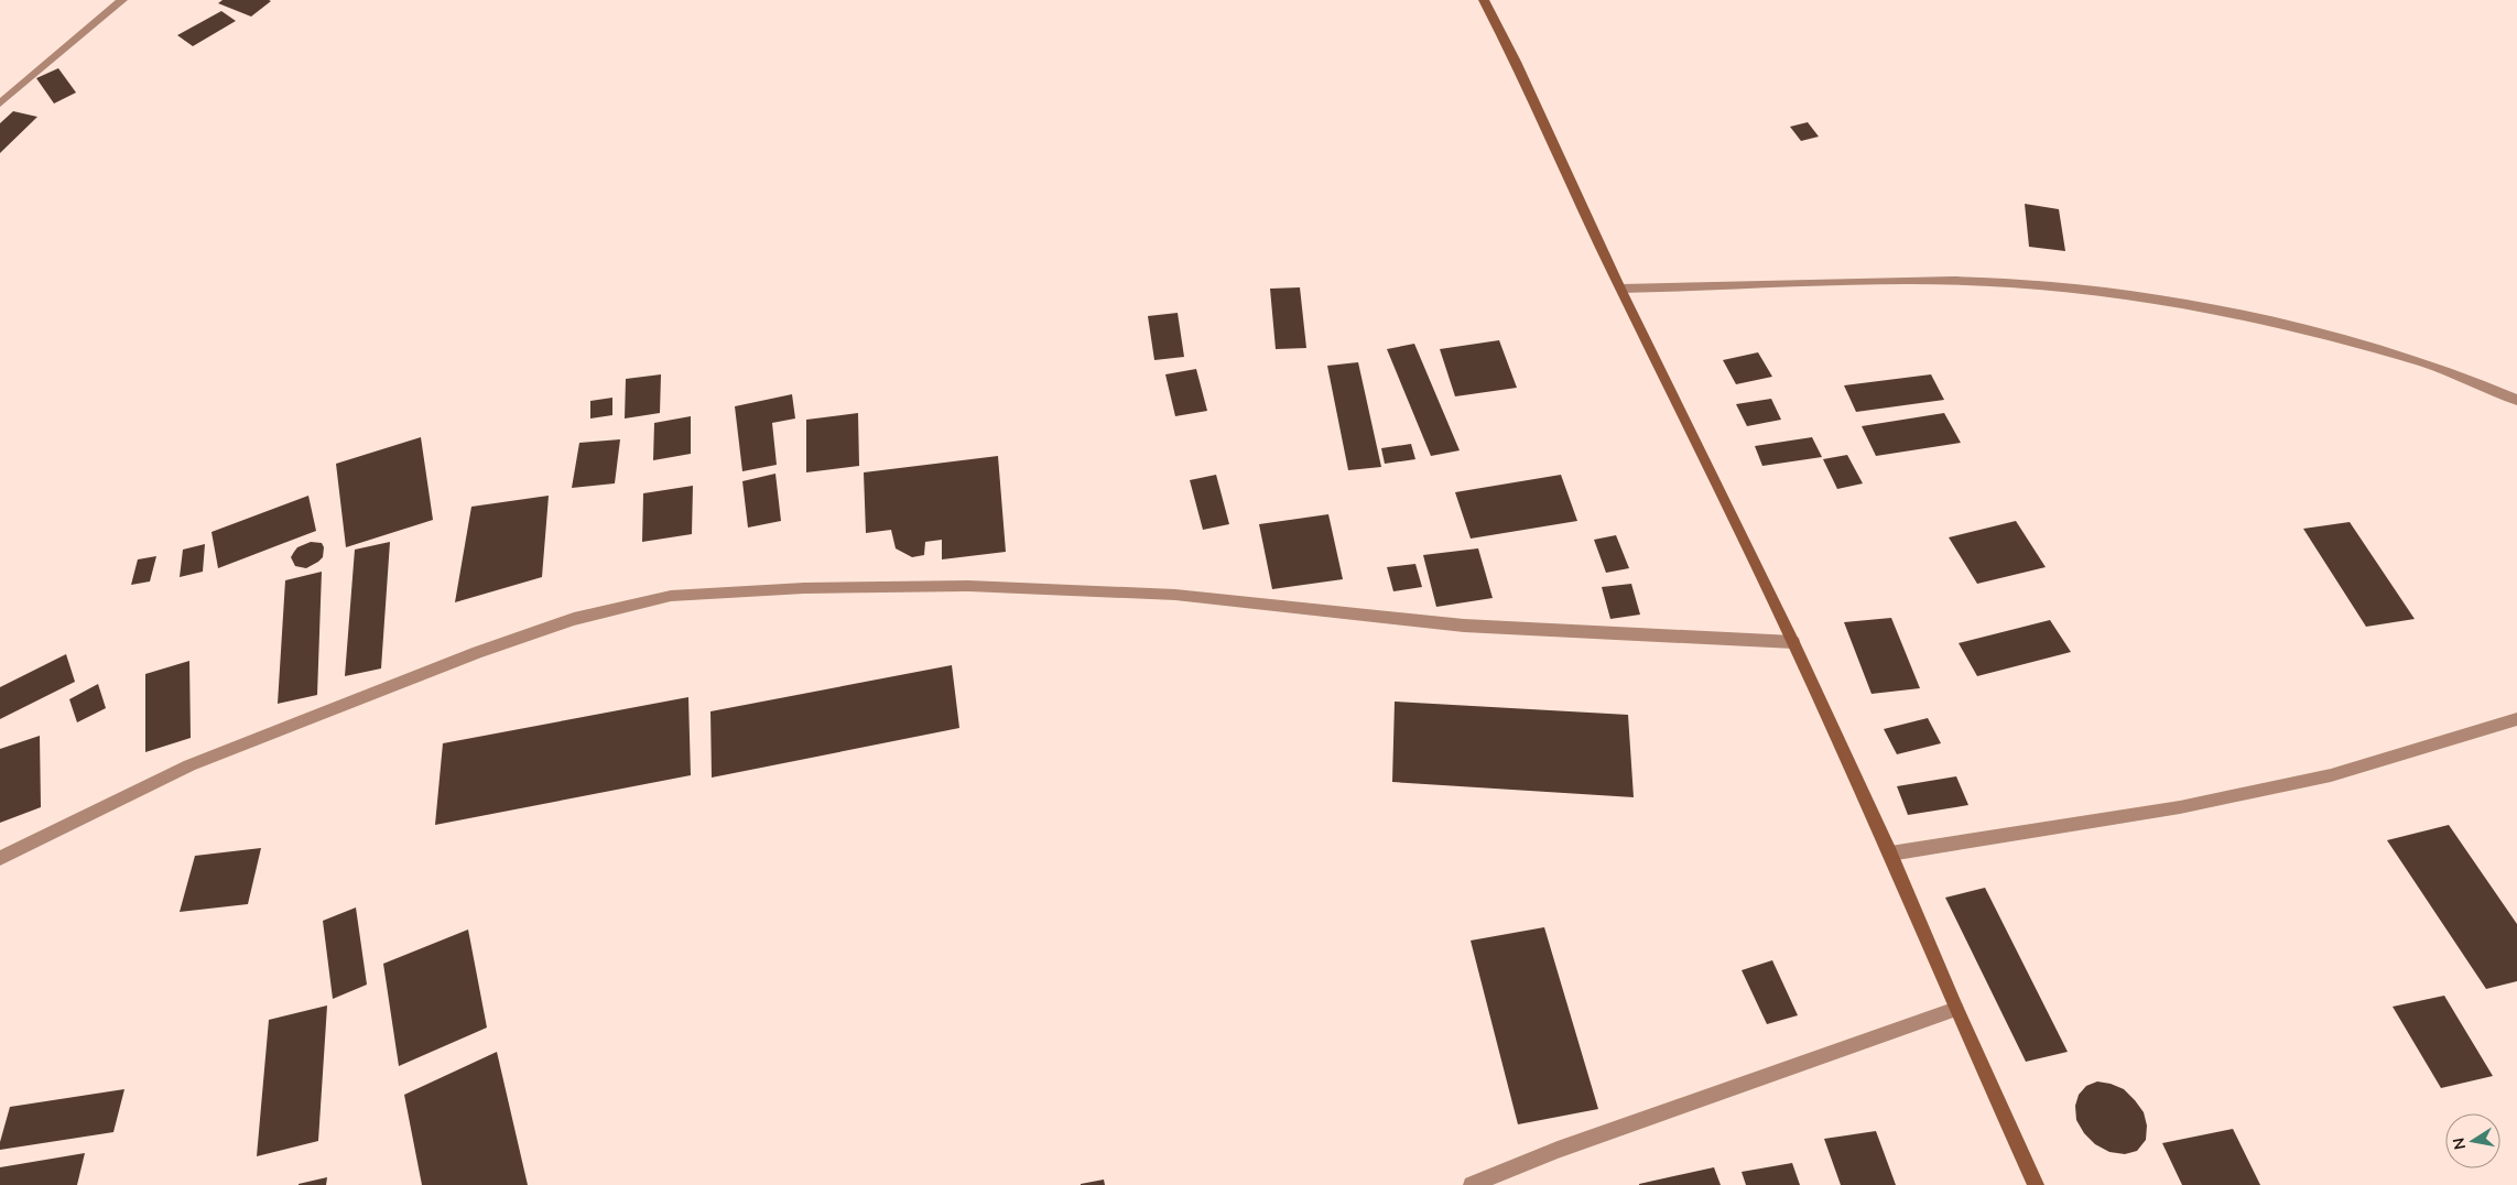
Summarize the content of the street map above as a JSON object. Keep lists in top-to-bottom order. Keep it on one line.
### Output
{"north":"left"}
